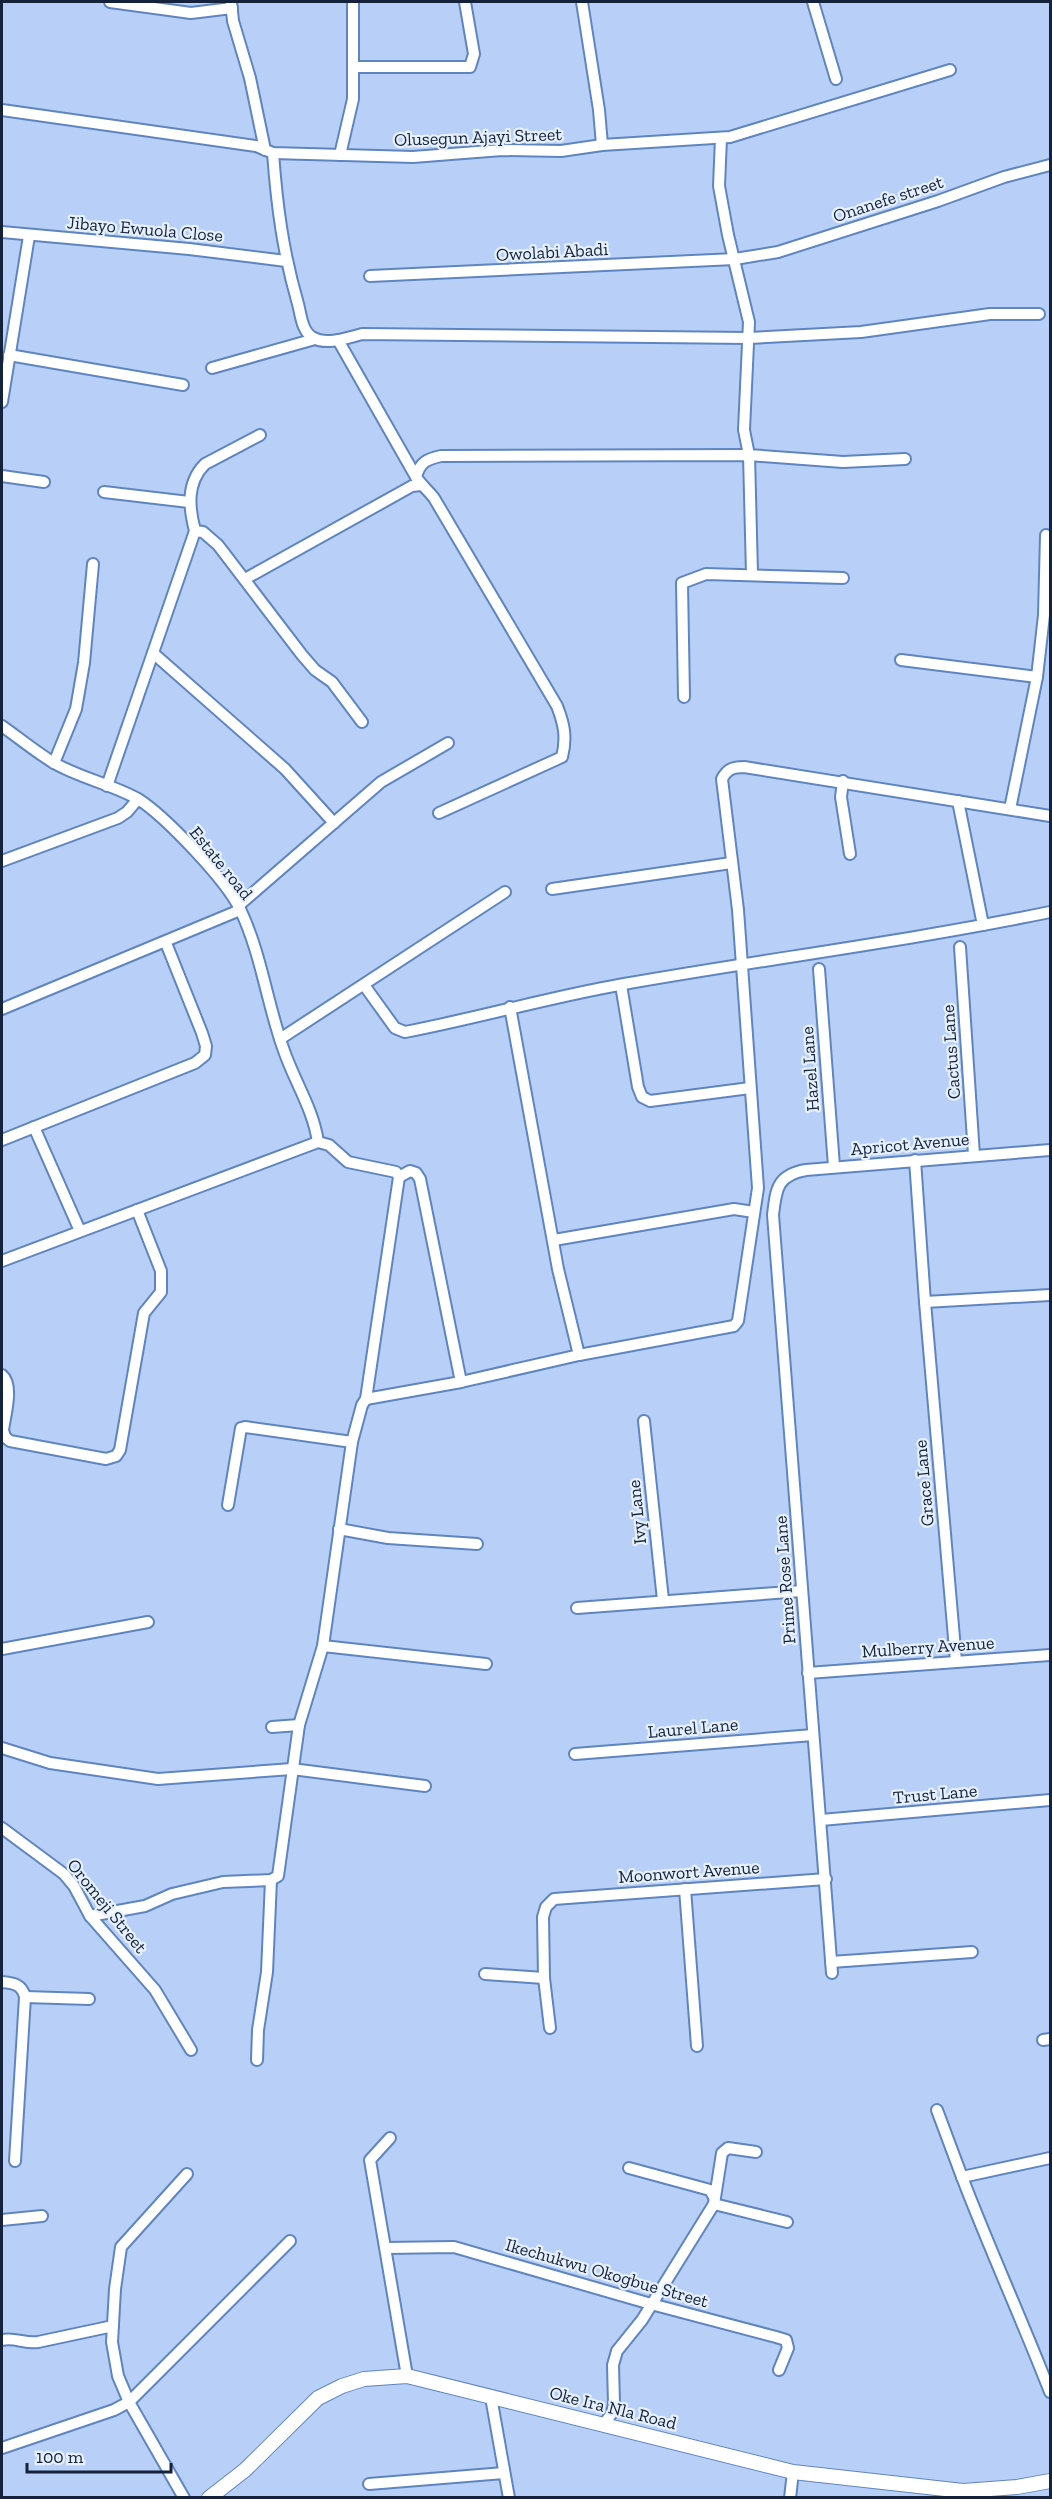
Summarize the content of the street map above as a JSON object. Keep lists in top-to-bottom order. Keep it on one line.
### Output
{"streets":{"street":["Olusegun Ajayi Street","Onanefe street","Jibayo Ewuola Close","Owolabi Abadi","Estate road","Cactus Lane","Hazel Lane","Apricot Avenue","Grace Lane","Ivy Lane","Prime Rose Lane","Mulberry Avenue","Laurel Lane","Trust Lane","Moonwort Avenue","Oromeji Street","Ikechukwu Okogbue Street","Oke Ira Nla Road"]},"crossings":[["Onanefe street","Owolabi Abadi"],["Cactus Lane","Apricot Avenue"],["Hazel Lane","Apricot Avenue"],["Apricot Avenue","Grace Lane"],["Apricot Avenue","Prime Rose Lane"],["Grace Lane","Mulberry Avenue"],["Prime Rose Lane","Mulberry Avenue"],["Prime Rose Lane","Laurel Lane"],["Prime Rose Lane","Trust Lane"],["Prime Rose Lane","Moonwort Avenue"]],"scale_bar":"100 m"}
